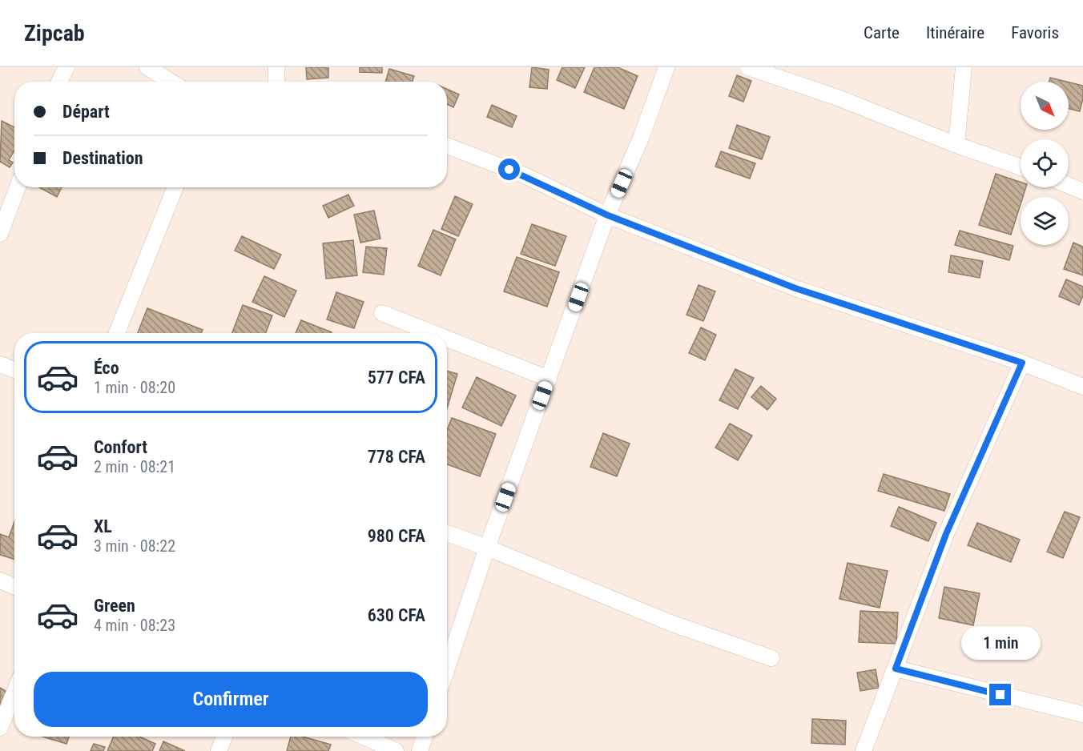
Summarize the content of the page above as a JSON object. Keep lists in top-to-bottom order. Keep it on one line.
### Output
{"north":"bottom right","page":{"header":"Zipcab","nav":["Carte","Itinéraire","Favoris"],"banner":["Départ","Destination"],"list":[{"name":"Éco","note":"1 min · 08:20","value":"577 CFA"},{"name":"Confort","note":"2 min · 08:21","value":"778 CFA"},{"name":"XL","note":"3 min · 08:22","value":"980 CFA"},{"name":"Green","note":"4 min · 08:23","value":"630 CFA"}],"bubble":"1 min","buttons":"Confirmer"}}
